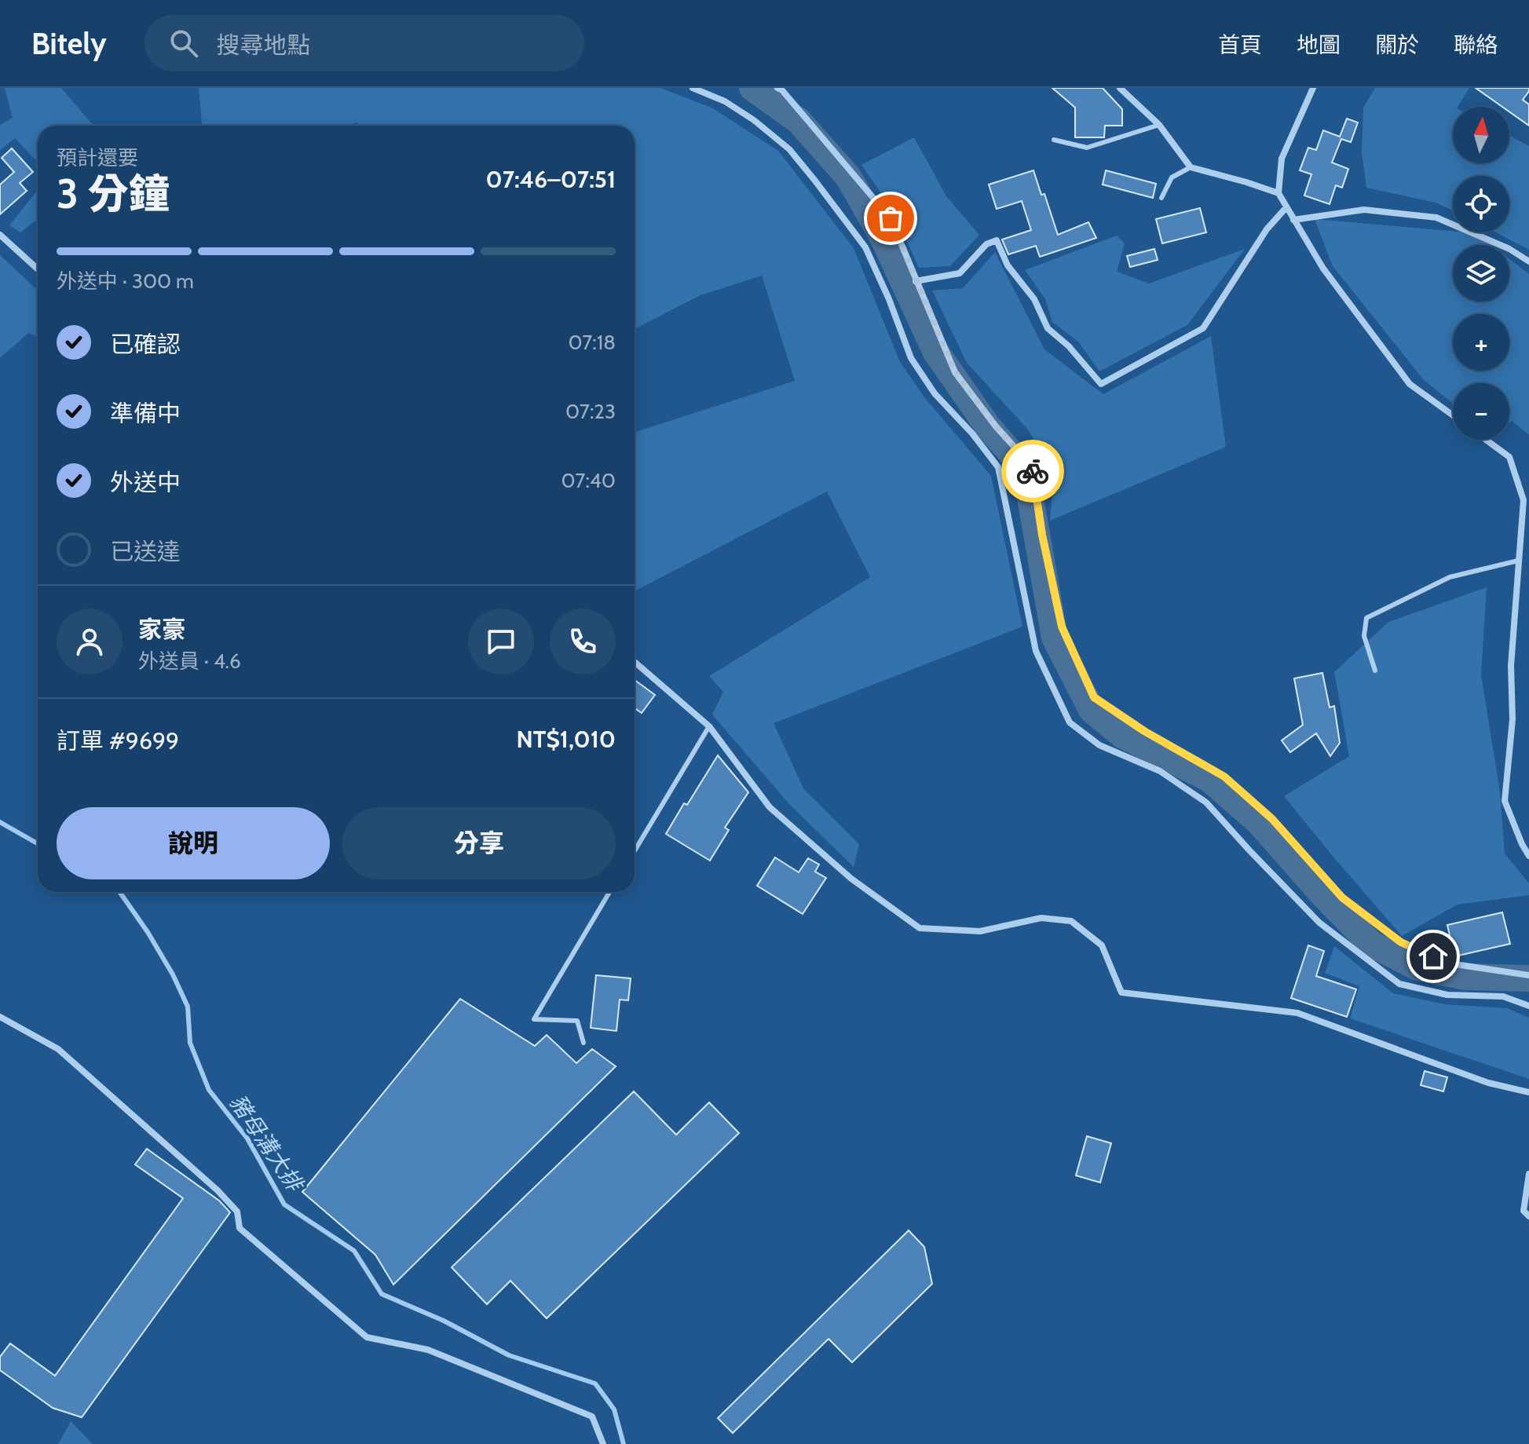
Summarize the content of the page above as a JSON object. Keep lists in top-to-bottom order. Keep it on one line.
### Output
{"water":["豬母溝大排"],"north":"top","page":{"header":"Bitely","search":"搜尋地點","nav":["首頁","地圖","關於","聯絡"],"map_buttons":["+","−"],"heading":["3 分鐘","預計還要","07:46–07:51"],"panel":["家豪","外送員 · 4.6","訂單 #9699","NT$1,010"],"bar":"外送中 · 300 m","list":[["已確認","07:18"],["準備中","07:23"],["外送中","07:40"],"已送達"],"buttons":["說明","分享"]}}
